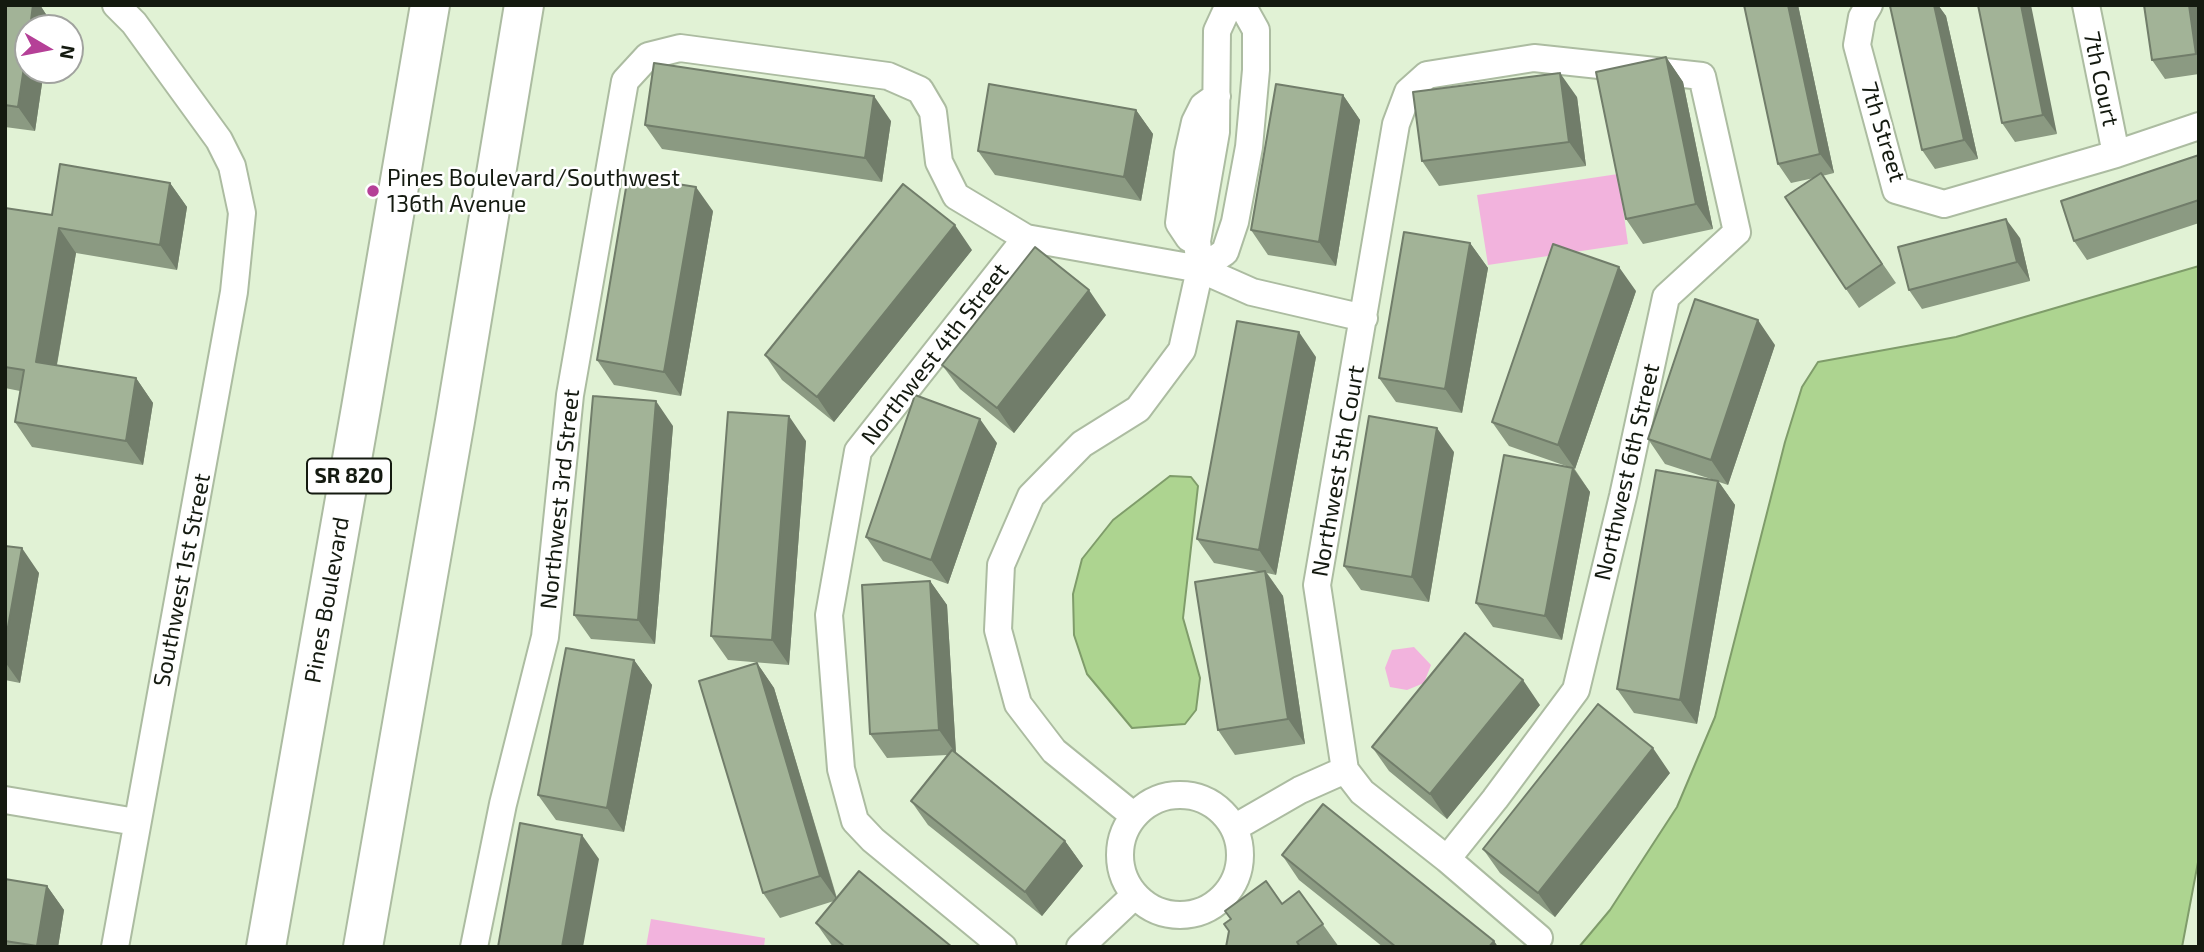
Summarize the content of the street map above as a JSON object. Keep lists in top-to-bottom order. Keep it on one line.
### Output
{"streets":{"highway":["SR 820","Pines Boulevard"],"street":["7th Court","7th Street","Northwest 4th Street","Northwest 5th Court","Northwest 6th Street","Northwest 3rd Street","Southwest 1st Street"]},"crossings":[["7th Court","7th Street"],["Northwest 4th Street","Northwest 3rd Street"],["Northwest 5th Court","Northwest 6th Street"]],"places":["Pines Boulevard/Southwest 136th Avenue"],"north":"right"}
